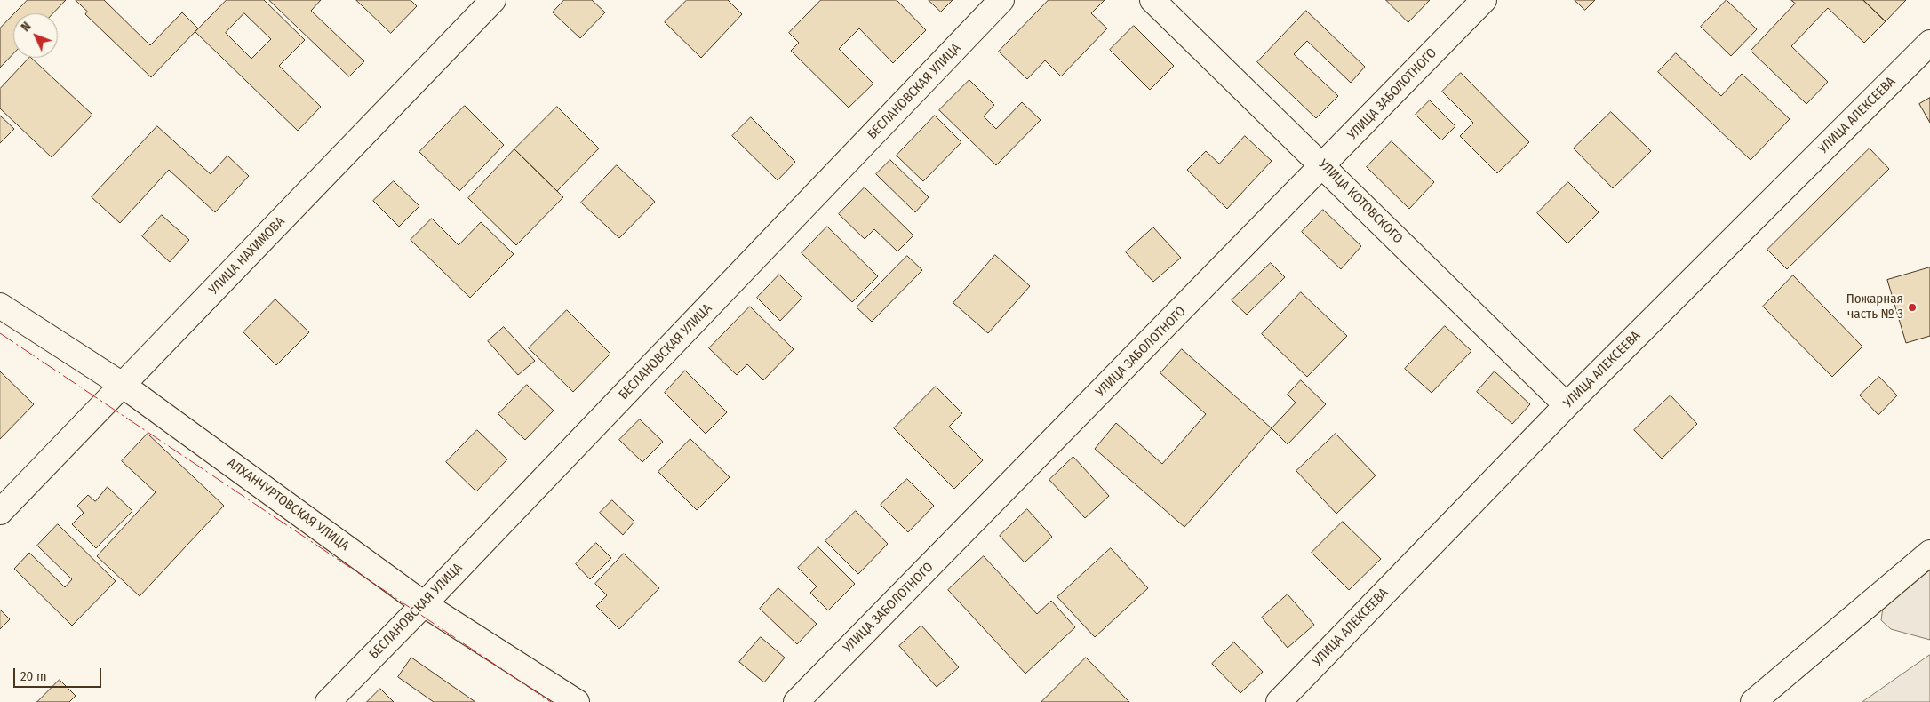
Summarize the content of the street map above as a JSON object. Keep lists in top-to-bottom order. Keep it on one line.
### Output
{"streets":{"street":["БЕСЛАНОВСКАЯ УЛИЦА","УЛИЦА ЗАБОЛОТНОГО","УЛИЦА АЛЕКСЕЕВА","УЛИЦА КОТОВСКОГО","УЛИЦА НАХИМОВА","АЛХАНЧУРТОВСКАЯ УЛИЦА"]},"crossings":[["БЕСЛАНОВСКАЯ УЛИЦА","АЛХАНЧУРТОВСКАЯ УЛИЦА"],["УЛИЦА ЗАБОЛОТНОГО","УЛИЦА КОТОВСКОГО"],["УЛИЦА АЛЕКСЕЕВА","УЛИЦА КОТОВСКОГО"],["УЛИЦА НАХИМОВА","АЛХАНЧУРТОВСКАЯ УЛИЦА"]],"places":["Пожарная часть № 3"],"scale_bar":"20 m","north":"top left"}
